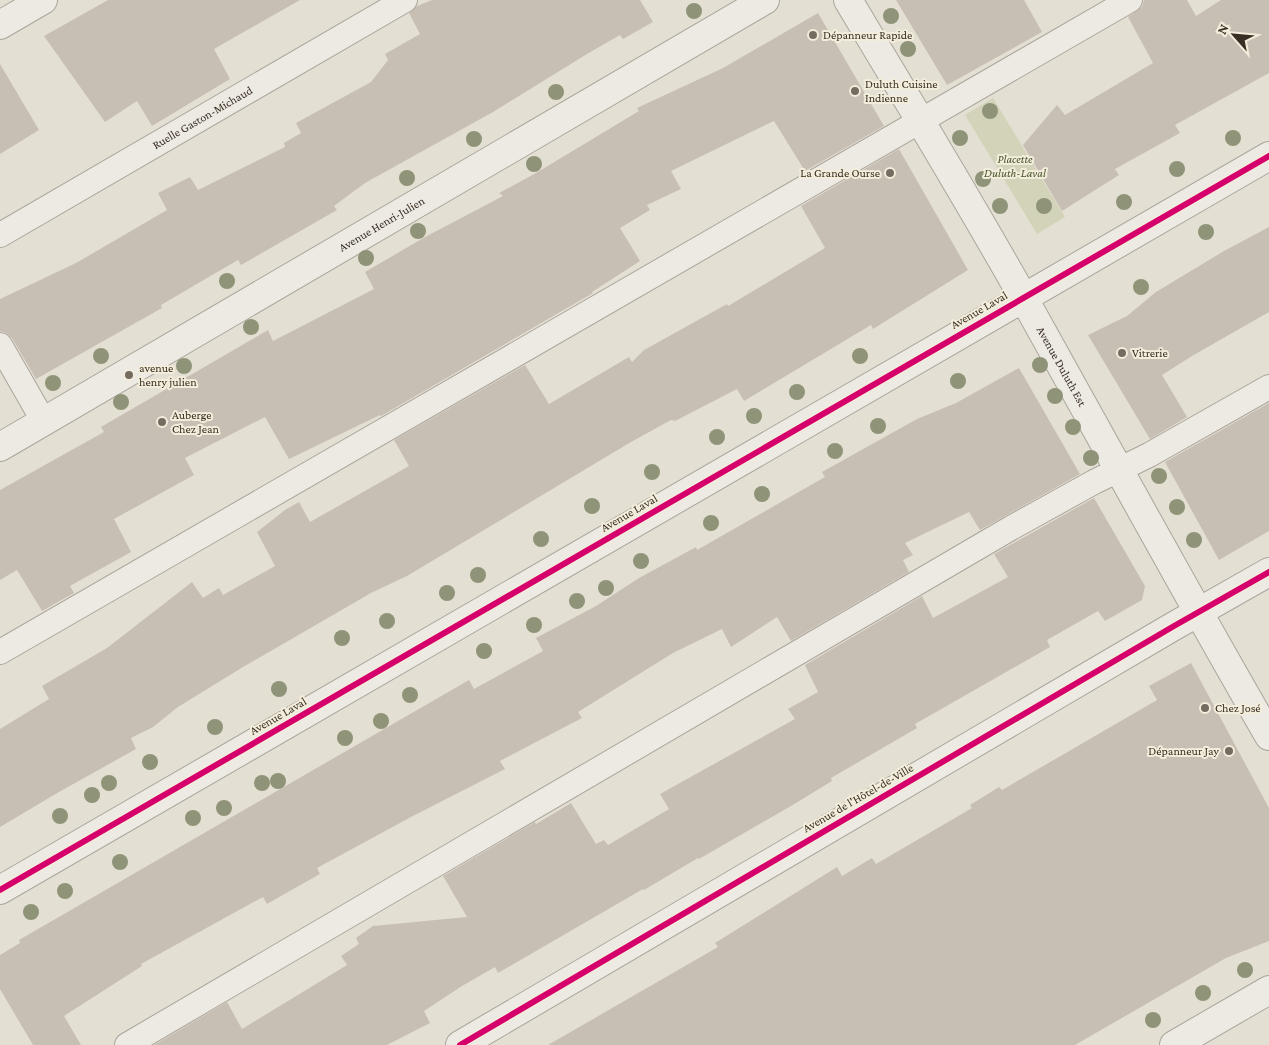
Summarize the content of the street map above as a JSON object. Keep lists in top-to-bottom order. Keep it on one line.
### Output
{"streets":{"street":["Avenue Henri-Julien","Avenue Laval","Avenue Duluth Est","Avenue de l'Hôtel-de-Ville"],"lane":["Ruelle Gaston-Michaud"]},"crossings":[["Avenue Laval","Avenue Duluth Est"],["Avenue Duluth Est","Avenue de l'Hôtel-de-Ville"]],"parks":["Placette Duluth-Laval"],"places":["Dépanneur Rapide","Duluth Cuisine Indienne","La Grande Ourse","Vitrerie","avenue henry julien","Auberge Chez Jean","Chez José","Dépanneur Jay"],"north":"top left"}
